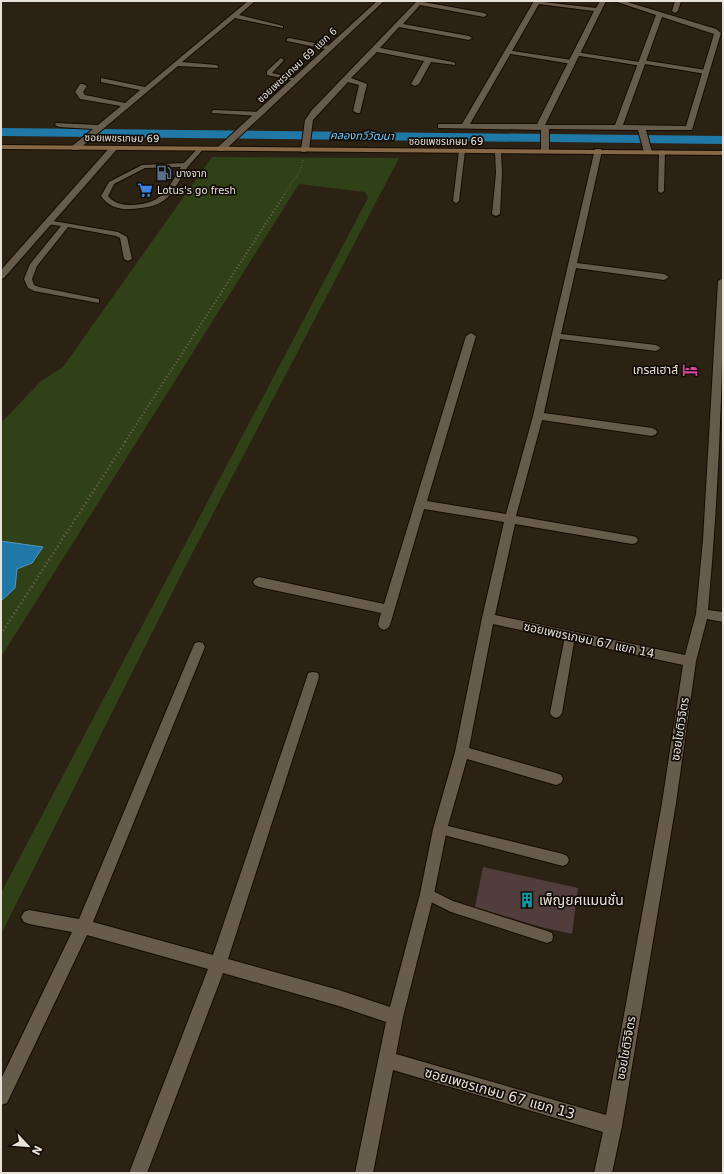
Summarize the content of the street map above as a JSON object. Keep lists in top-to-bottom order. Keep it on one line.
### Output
{"streets":{"main road":["ซอยเพชรเกษม 69"],"street":["ซอยเพชรเกษม 69 แยก 6","ซอยเพชรเกษม 67 แยก 14","ซอยโชติวิจิตร","ซอยเพชรเกษม 67 แยก 13"]},"crossings":[["ซอยเพชรเกษม 69 แยก 6","ซอยเพชรเกษม 69"],["ซอยเพชรเกษม 67 แยก 14","ซอยโชติวิจิตร"],["ซอยโชติวิจิตร","ซอยเพชรเกษม 67 แยก 13"]],"water":["คลองทวีวัฒนา"],"places":{"fuel station":["บางจาก"],"supermarket":["Lotus's go fresh"],"hotel":["เกรสเฮาส์"],"building":["เพ็ญยศแมนชั่น"]},"north":"bottom right"}
